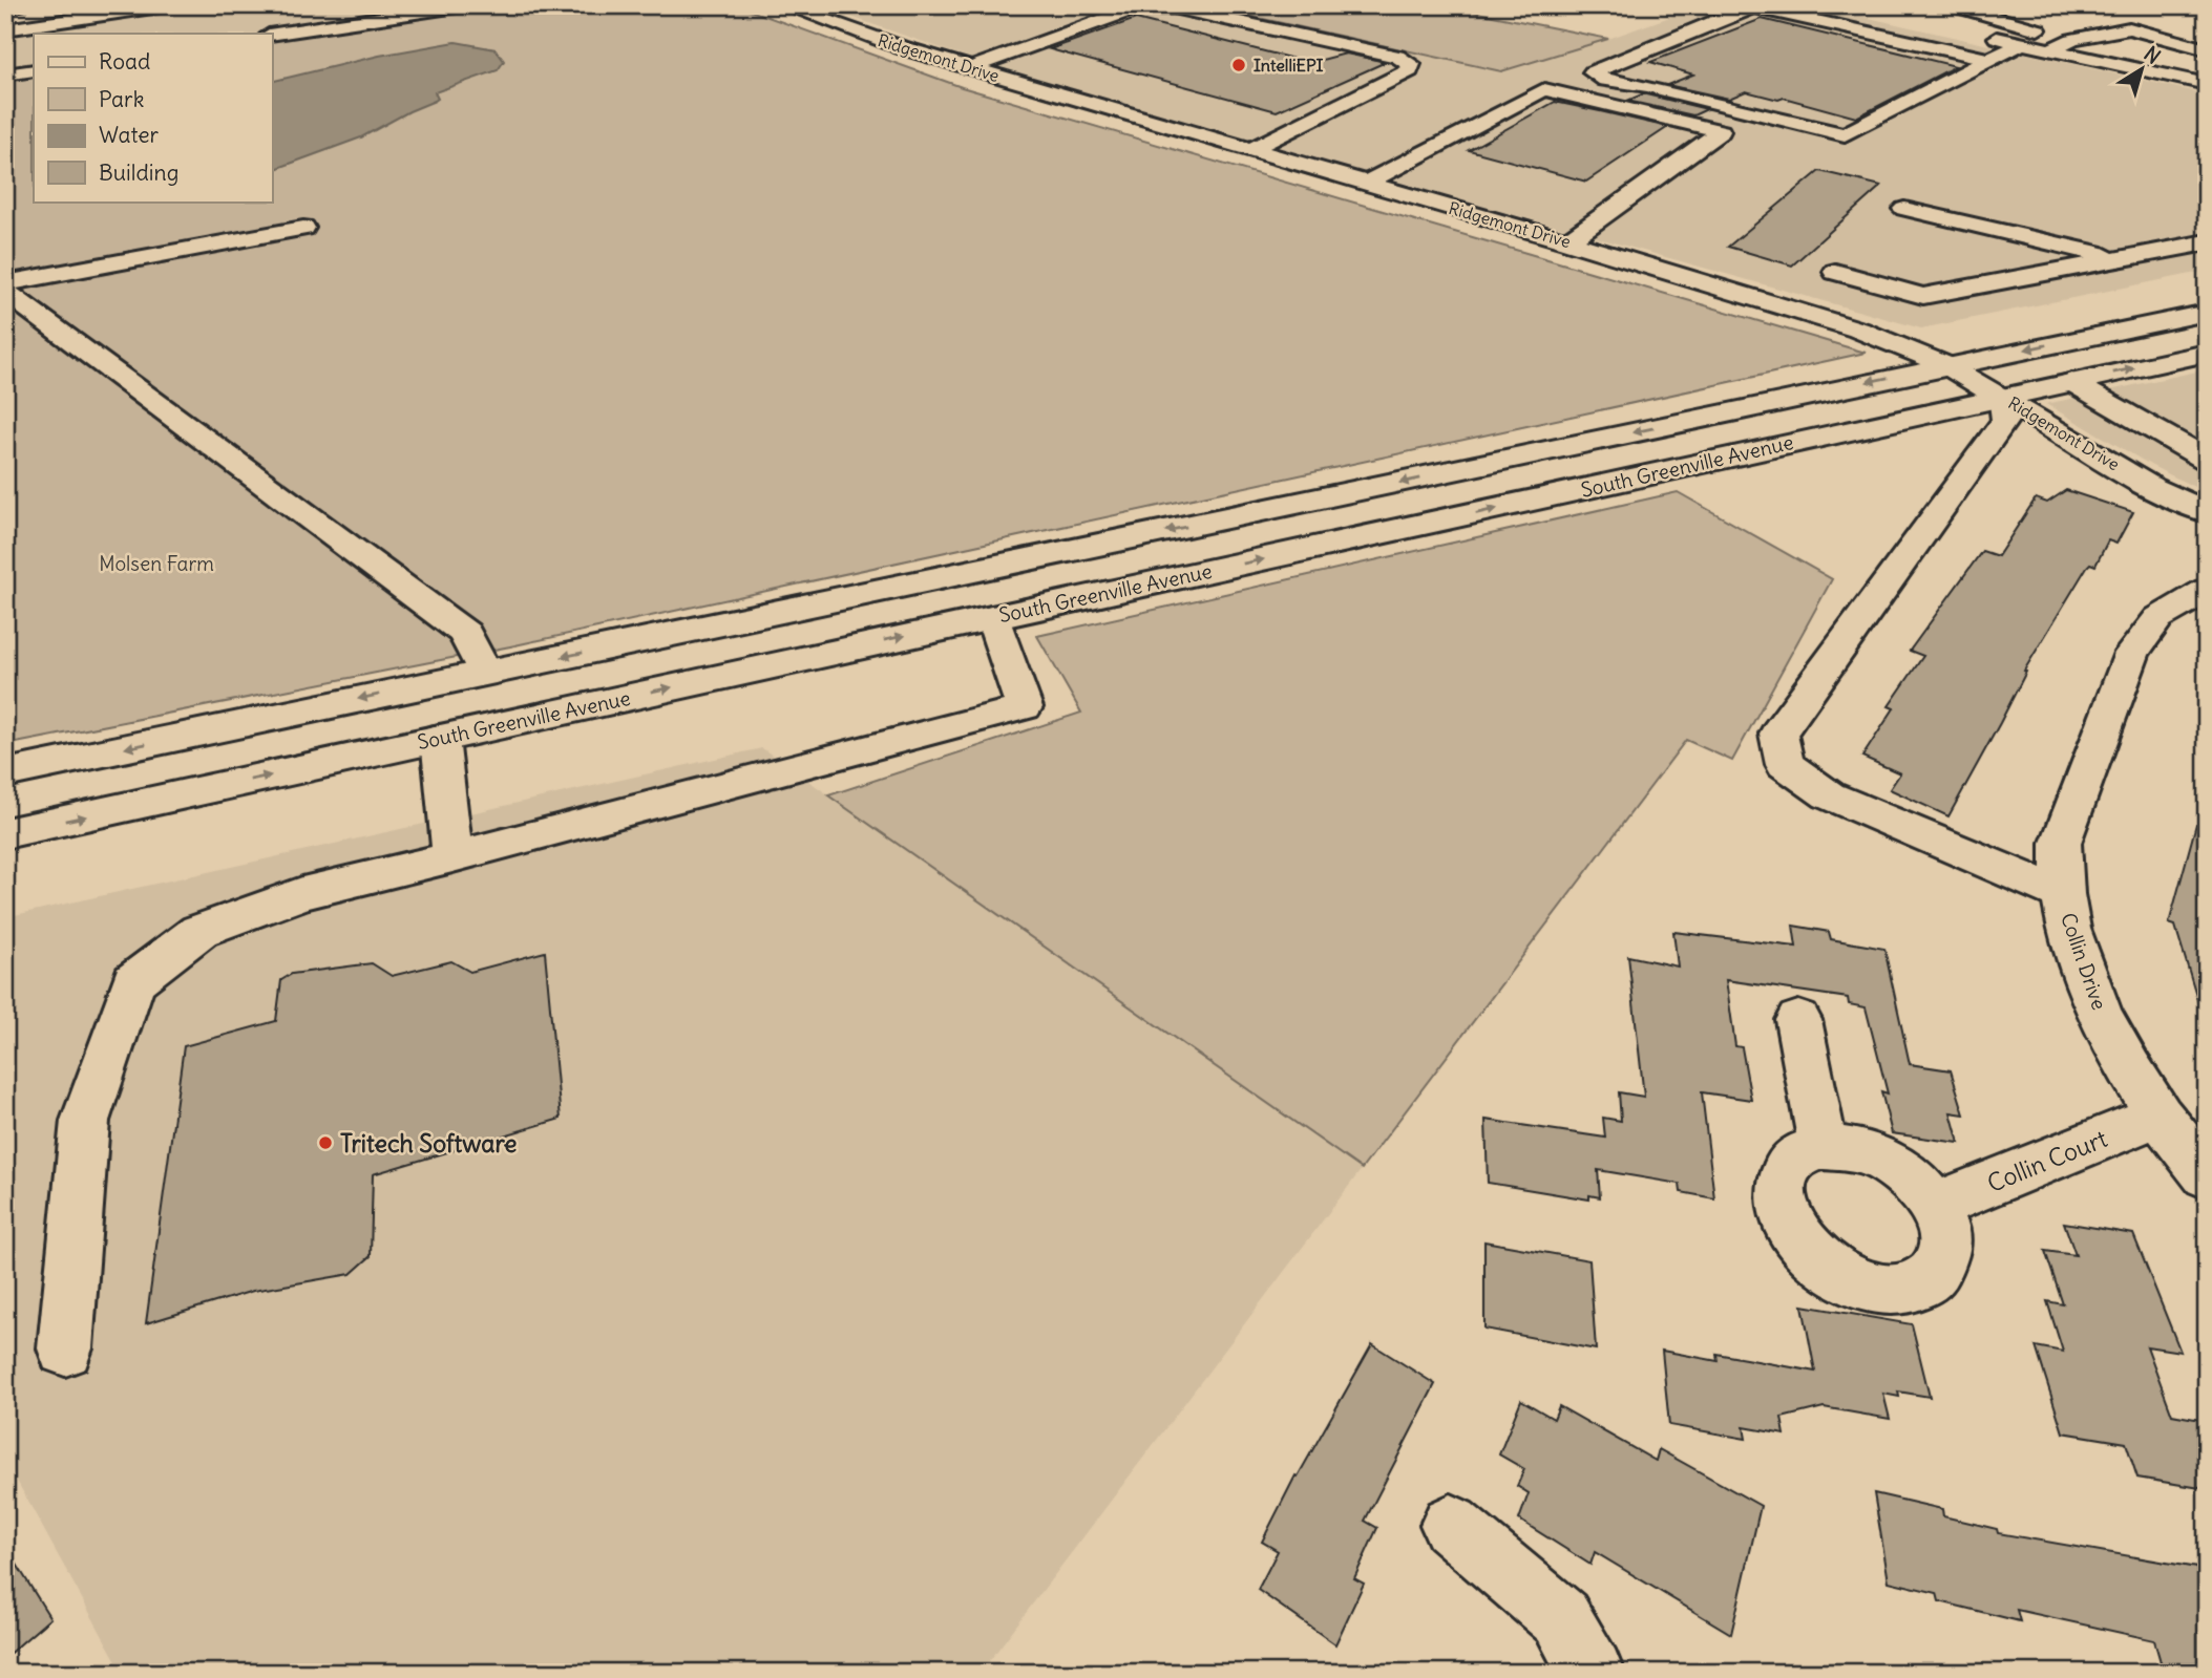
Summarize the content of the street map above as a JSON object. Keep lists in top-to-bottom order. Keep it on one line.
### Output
{"streets":{"main road":["Ridgemont Drive","South Greenville Avenue","Collin Drive","Collin Court"]},"crossings":[["Ridgemont Drive","South Greenville Avenue"],["Collin Drive","Collin Court"]],"parks":["Molsen Farm"],"places":["IntelliEPI","Tritech Software"],"legend":["Road","Park","Water","Building"],"north":"top right"}
